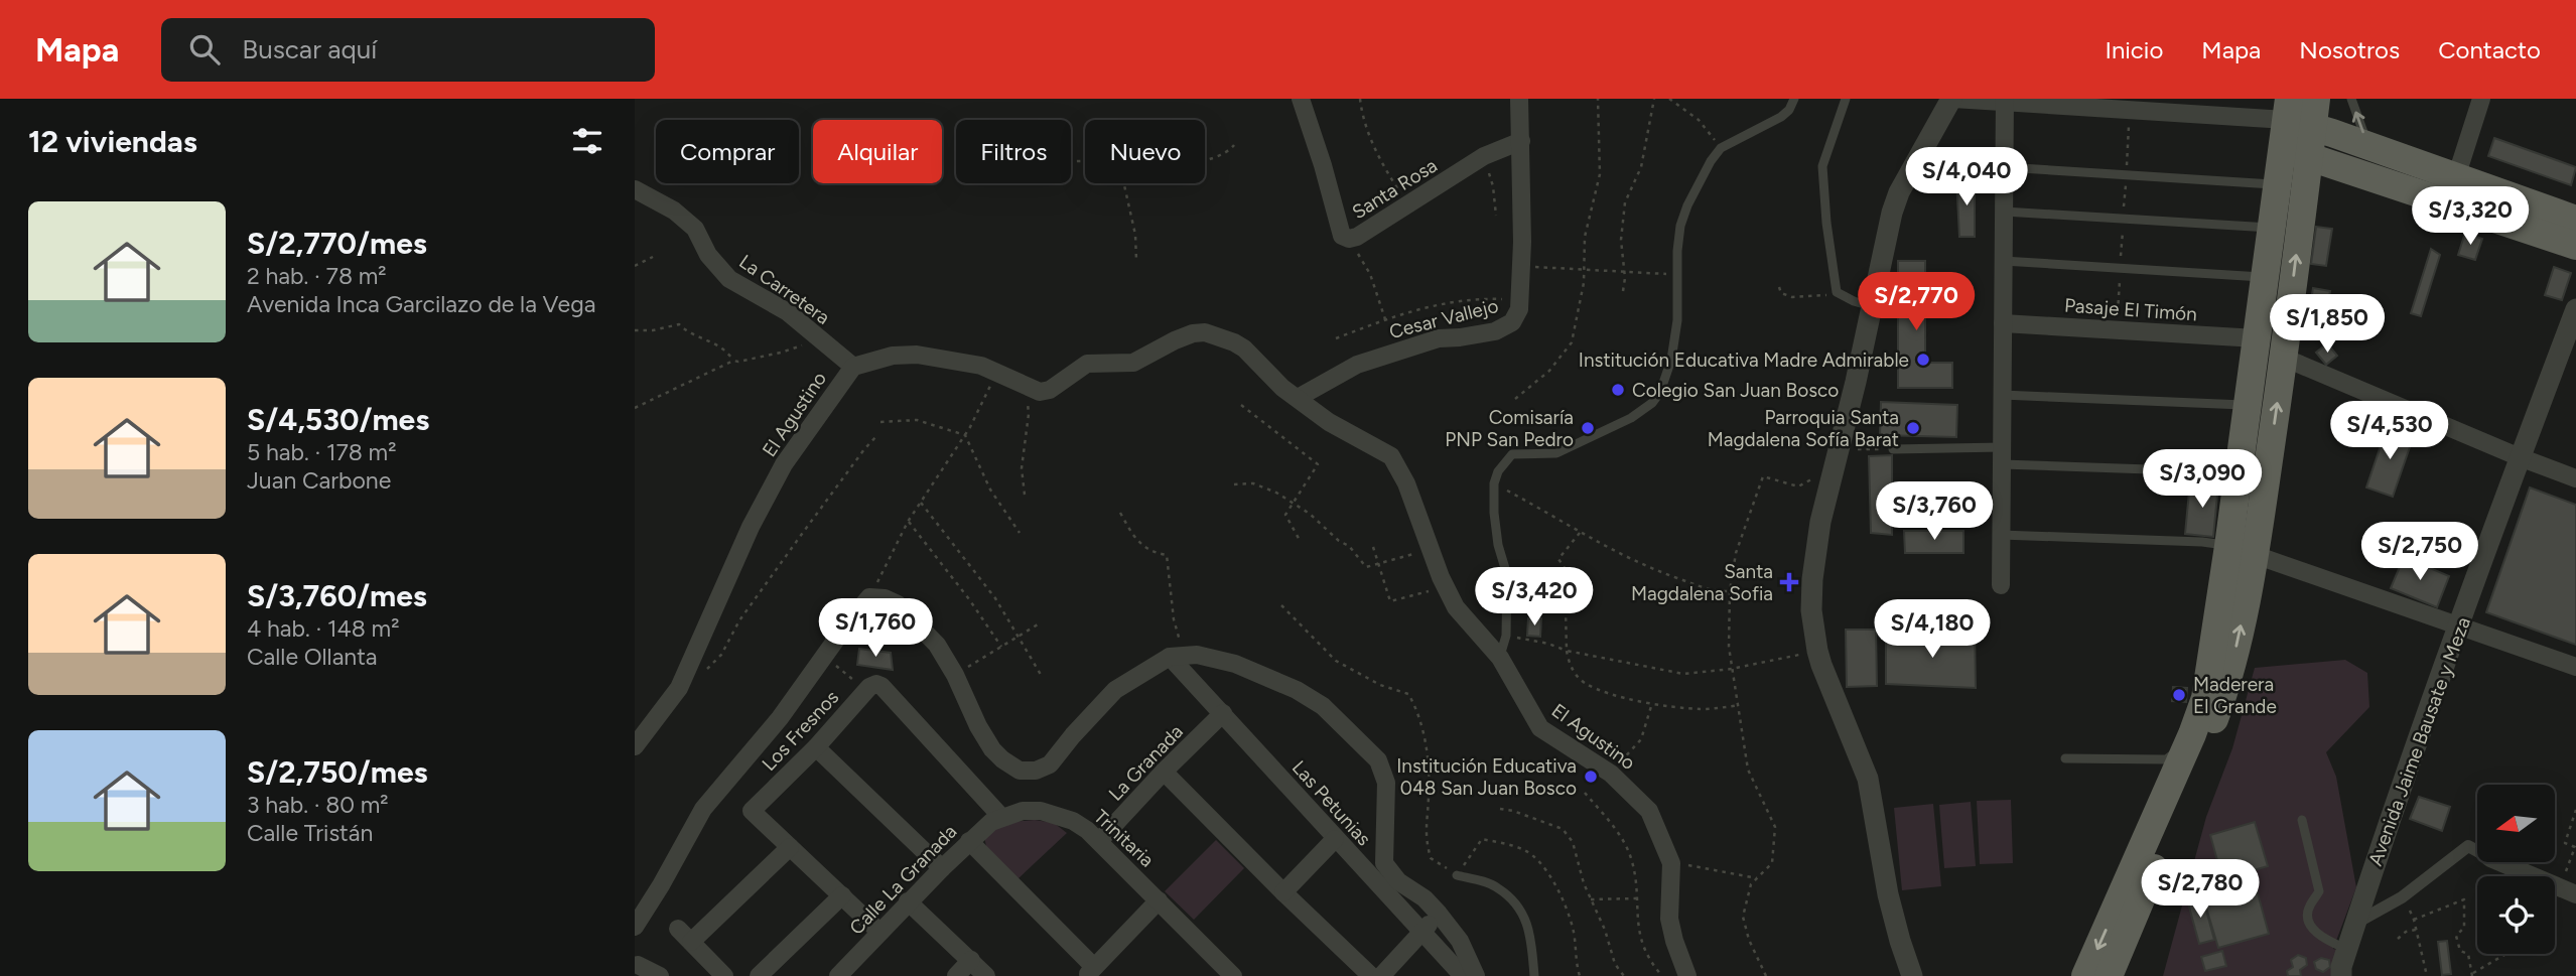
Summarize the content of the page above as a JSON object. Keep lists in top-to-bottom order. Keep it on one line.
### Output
{"streets":{"street":["Santa Rosa","La Carretera","Pasaje El Timón","Cesar Vallejo","El Agustino","Los Fresnos","Avenida Jaime Bausate y Meza","La Granada","Las Petunias","Trinitaria","Calle La Granada"]},"crossings":[["Santa Rosa","Cesar Vallejo"],["La Carretera","El Agustino"],["Cesar Vallejo","El Agustino"],["La Granada","Las Petunias"],["La Granada","Trinitaria"],["Trinitaria","Calle La Granada"]],"places":{"other":["Institución Educativa Madre Admirable","Colegio San Juan Bosco","Comisaría PNP San Pedro","Parroquia Santa Magdalena Sofía Barat","Maderera El Grande","Institución Educativa 048 San Juan Bosco"],"health":["Santa Magdalena Sofia"]},"north":"left","page":{"header":"Mapa","search":"Buscar aquí","nav":["Inicio","Mapa","Nosotros","Contacto"],"heading":"12 viviendas","chip":["Comprar","Alquilar","Filtros","Nuevo"],"price":["S/4,040","S/3,320","S/2,770","S/1,850","S/4,530","S/3,090","S/3,760","S/2,750","S/3,420","S/1,760","S/4,180","S/2,780"],"list":[{"name":"S/2,770/mes","note":"2 hab. · 78 m² · Avenida Inca Garcilazo de la Vega"},{"name":"S/4,530/mes","note":"5 hab. · 178 m² · Juan Carbone"},{"name":"S/3,760/mes","note":"4 hab. · 148 m² · Calle Ollanta"},{"name":"S/2,750/mes","note":"3 hab. · 80 m² · Calle Tristán"}]}}
